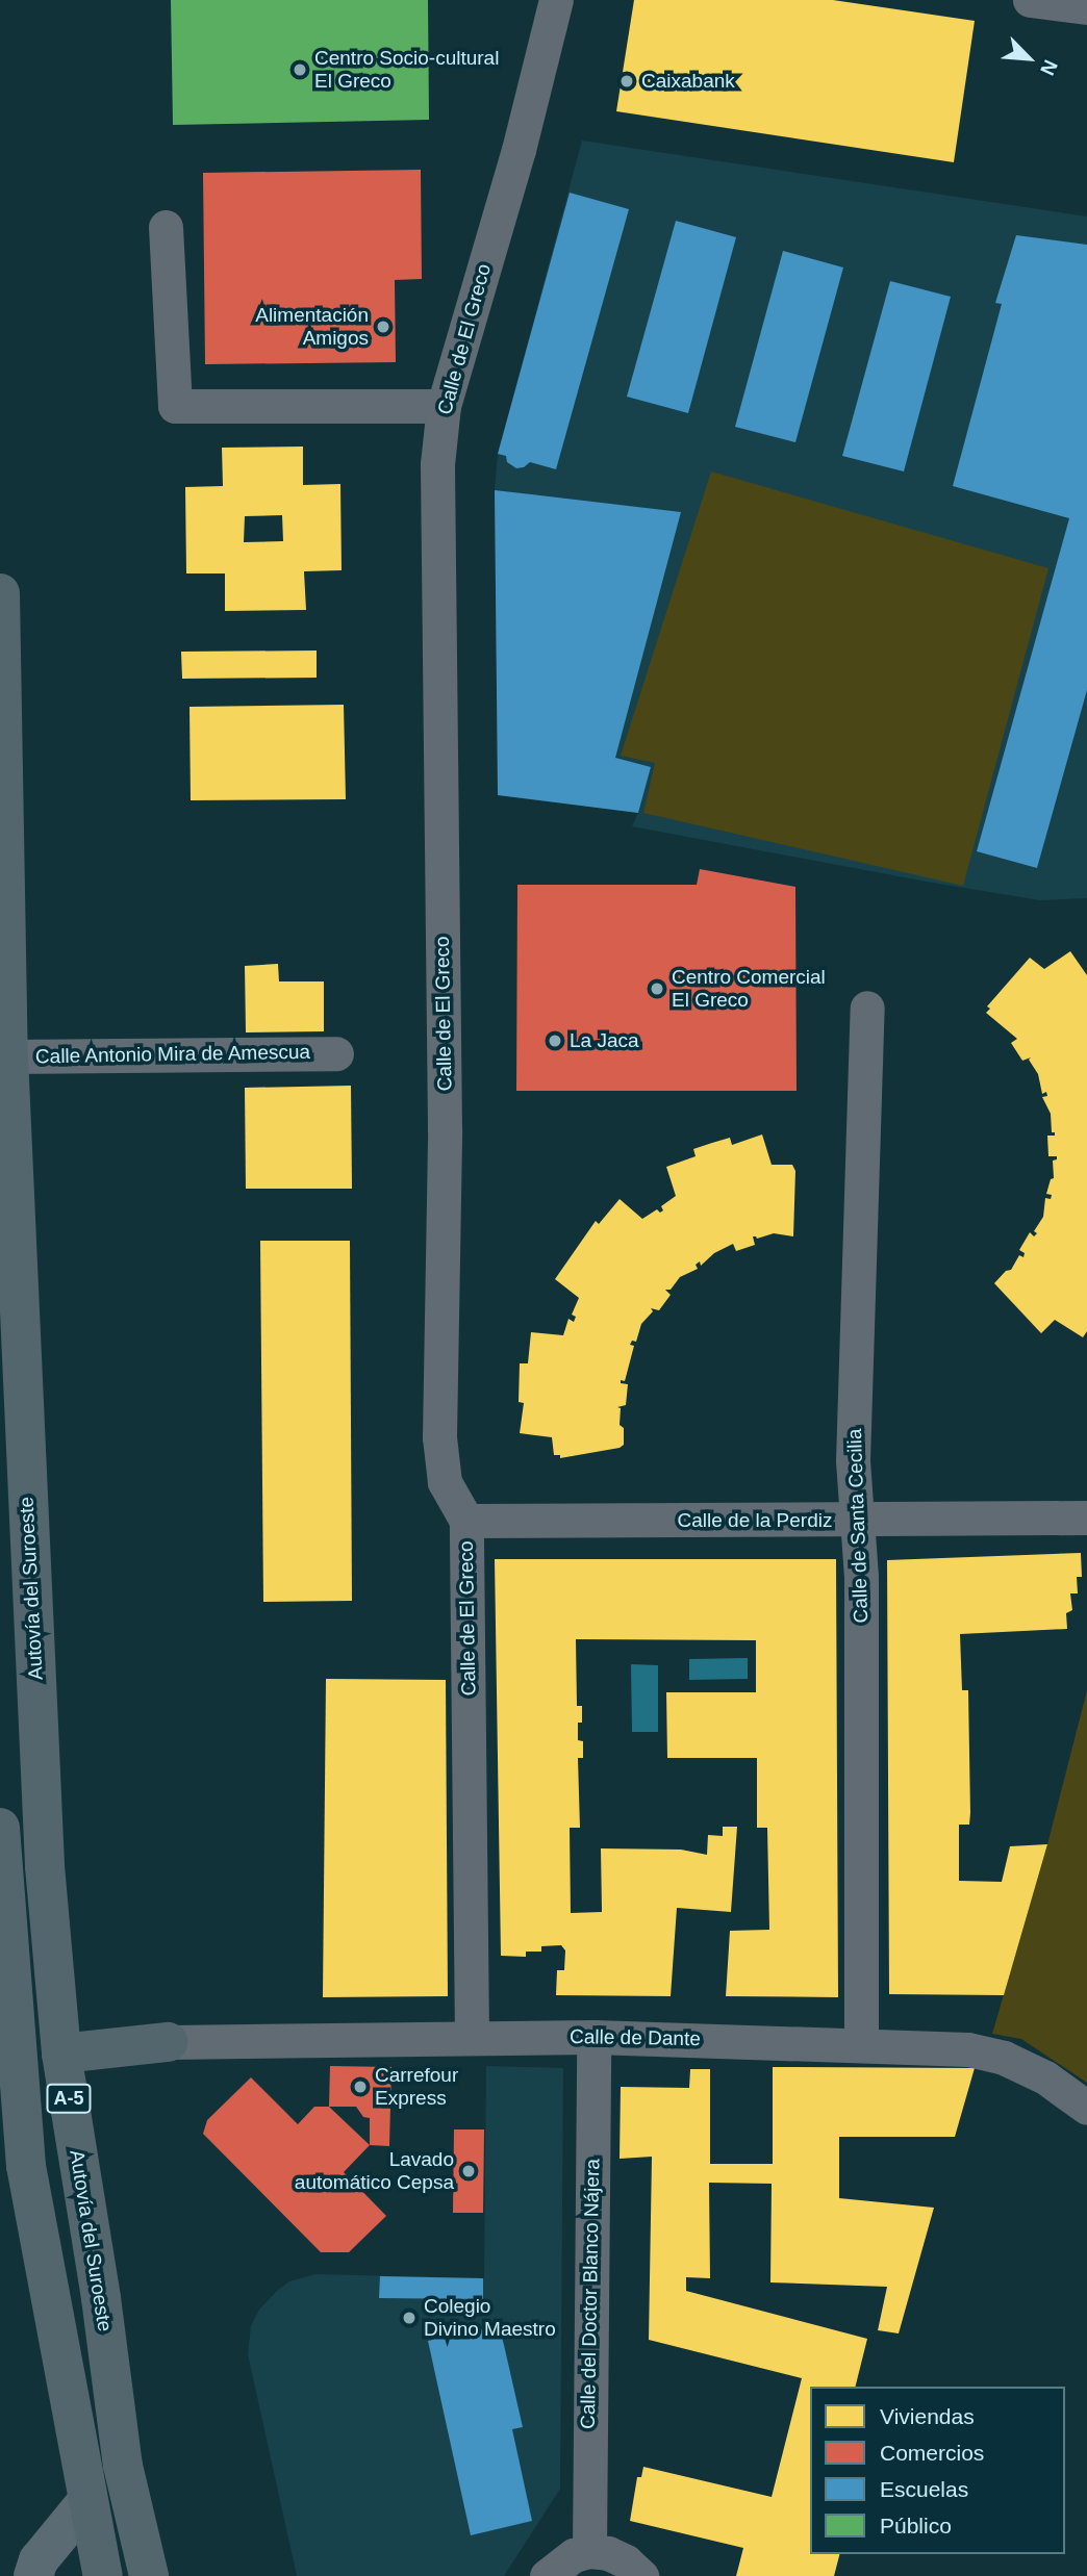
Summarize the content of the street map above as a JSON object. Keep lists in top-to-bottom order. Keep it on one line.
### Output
{"streets":{"highway":["Autovía del Suroeste","A-5"],"street":["Calle de El Greco","Calle Antonio Mira de Amescua","Calle de la Perdiz","Calle de Santa Cecilia","Calle de Dante","Calle del Doctor Blanco Nájera"]},"crossings":[["Calle de El Greco","Calle de la Perdiz"],["Calle de El Greco","Calle de Dante"],["Calle Antonio Mira de Amescua","Autovía del Suroeste"],["Calle de la Perdiz","Calle de Santa Cecilia"],["Calle de Santa Cecilia","Calle de Dante"],["Calle de Dante","Calle del Doctor Blanco Nájera"]],"places":["Centro Socio-cultural El Greco","Caixabank","Alimentación Amigos","Centro Comercial El Greco","La Jaca","Carrefour Express","Lavado automático Cepsa","Colegio Divino Maestro"],"legend":["Viviendas","Comercios","Escuelas","Público"],"north":"bottom right"}
